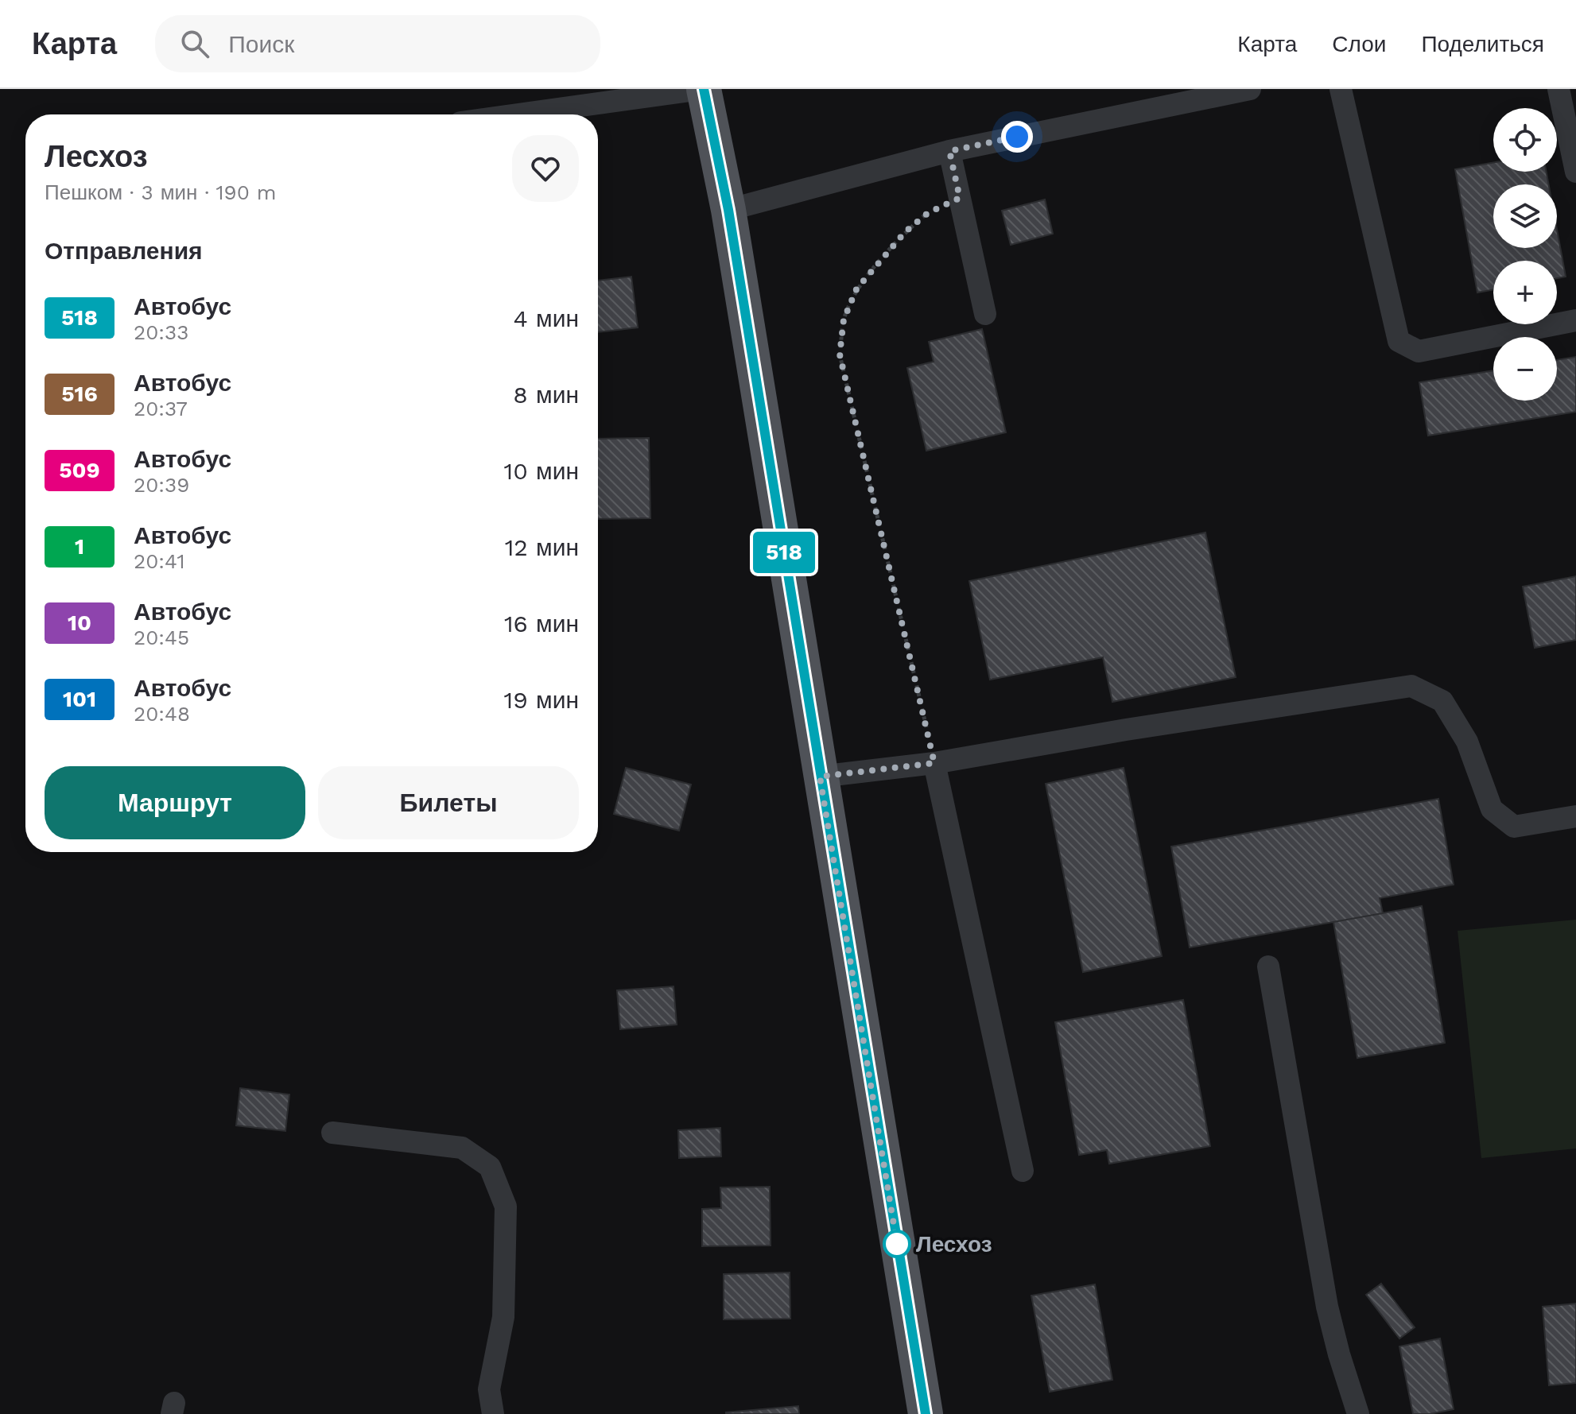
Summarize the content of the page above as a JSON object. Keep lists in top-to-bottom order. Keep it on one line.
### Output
{"places":["Лесхоз"],"lines":["bus line 518"],"page":{"header":"Карта","search":"Поиск","nav":["Карта","Слои","Поделиться"],"on_map":"518","map_buttons":["+","−"],"heading":[["Лесхоз","Пешком · 3 мин · 190 m"],"Отправления"],"list":[{"mark":"518","name":"Автобус","note":"20:33","value":"4 мин"},{"mark":"516","name":"Автобус","note":"20:37","value":"8 мин"},{"mark":"509","name":"Автобус","note":"20:39","value":"10 мин"},{"mark":"1","name":"Автобус","note":"20:41","value":"12 мин"},{"mark":"10","name":"Автобус","note":"20:45","value":"16 мин"},{"mark":"101","name":"Автобус","note":"20:48","value":"19 мин"}],"buttons":["Маршрут","Билеты"]}}
